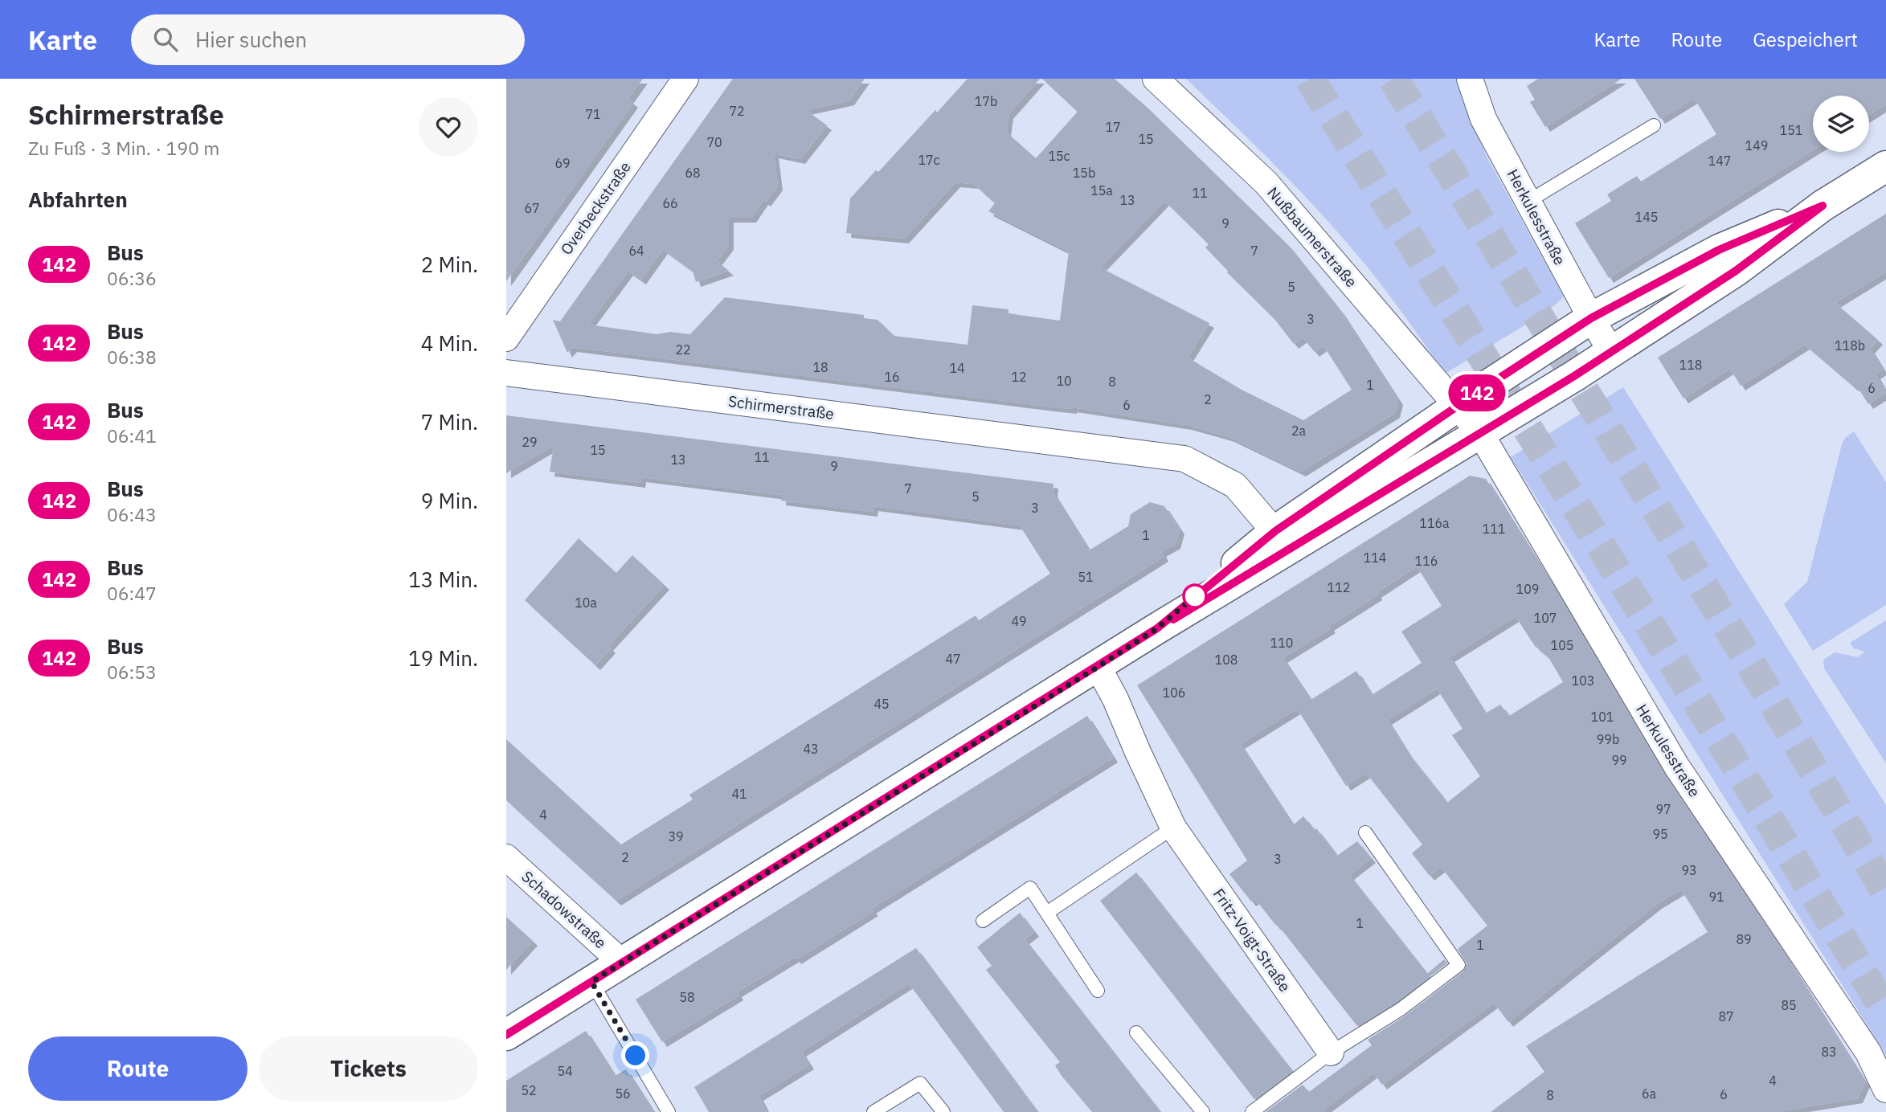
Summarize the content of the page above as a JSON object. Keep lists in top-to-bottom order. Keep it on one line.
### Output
{"streets":{"street":["Overbeckstraße","Herkulesstraße","Nußbaumerstraße","Schirmerstraße","Schadowstraße","Fritz-Voigt-Straße"]},"crossings":[["Herkulesstraße","Nußbaumerstraße"]],"lines":["bus line 142"],"house_numbers":["17b","72","71","17","151","15","70","149","15c","17c","147","69","68","15b","15a","11","13","66","67","145","9","64","7","5","3","118b","22","118","18","14","16","12","10","8","1","6","2","6","2a","29","15","11","13","9","7","5","3","116a","111","1","114","116","51","112","109","10a","107","49","110","105","47","108","103","106","45","101","99b","43","99","41","97","4","95","39","2","3","93","91","1","89","1","58","85","87","83","54","4","52","56","6a","6","8"],"page":{"header":"Karte","search":"Hier suchen","nav":["Karte","Route","Gespeichert"],"heading":[["Schirmerstraße","Zu Fuß · 3 Min. · 190 m"],"Abfahrten"],"on_map":"142","list":[{"mark":"142","name":"Bus","note":"06:36","value":"2 Min."},{"mark":"142","name":"Bus","note":"06:38","value":"4 Min."},{"mark":"142","name":"Bus","note":"06:41","value":"7 Min."},{"mark":"142","name":"Bus","note":"06:43","value":"9 Min."},{"mark":"142","name":"Bus","note":"06:47","value":"13 Min."},{"mark":"142","name":"Bus","note":"06:53","value":"19 Min."}],"buttons":["Route","Tickets"]}}
